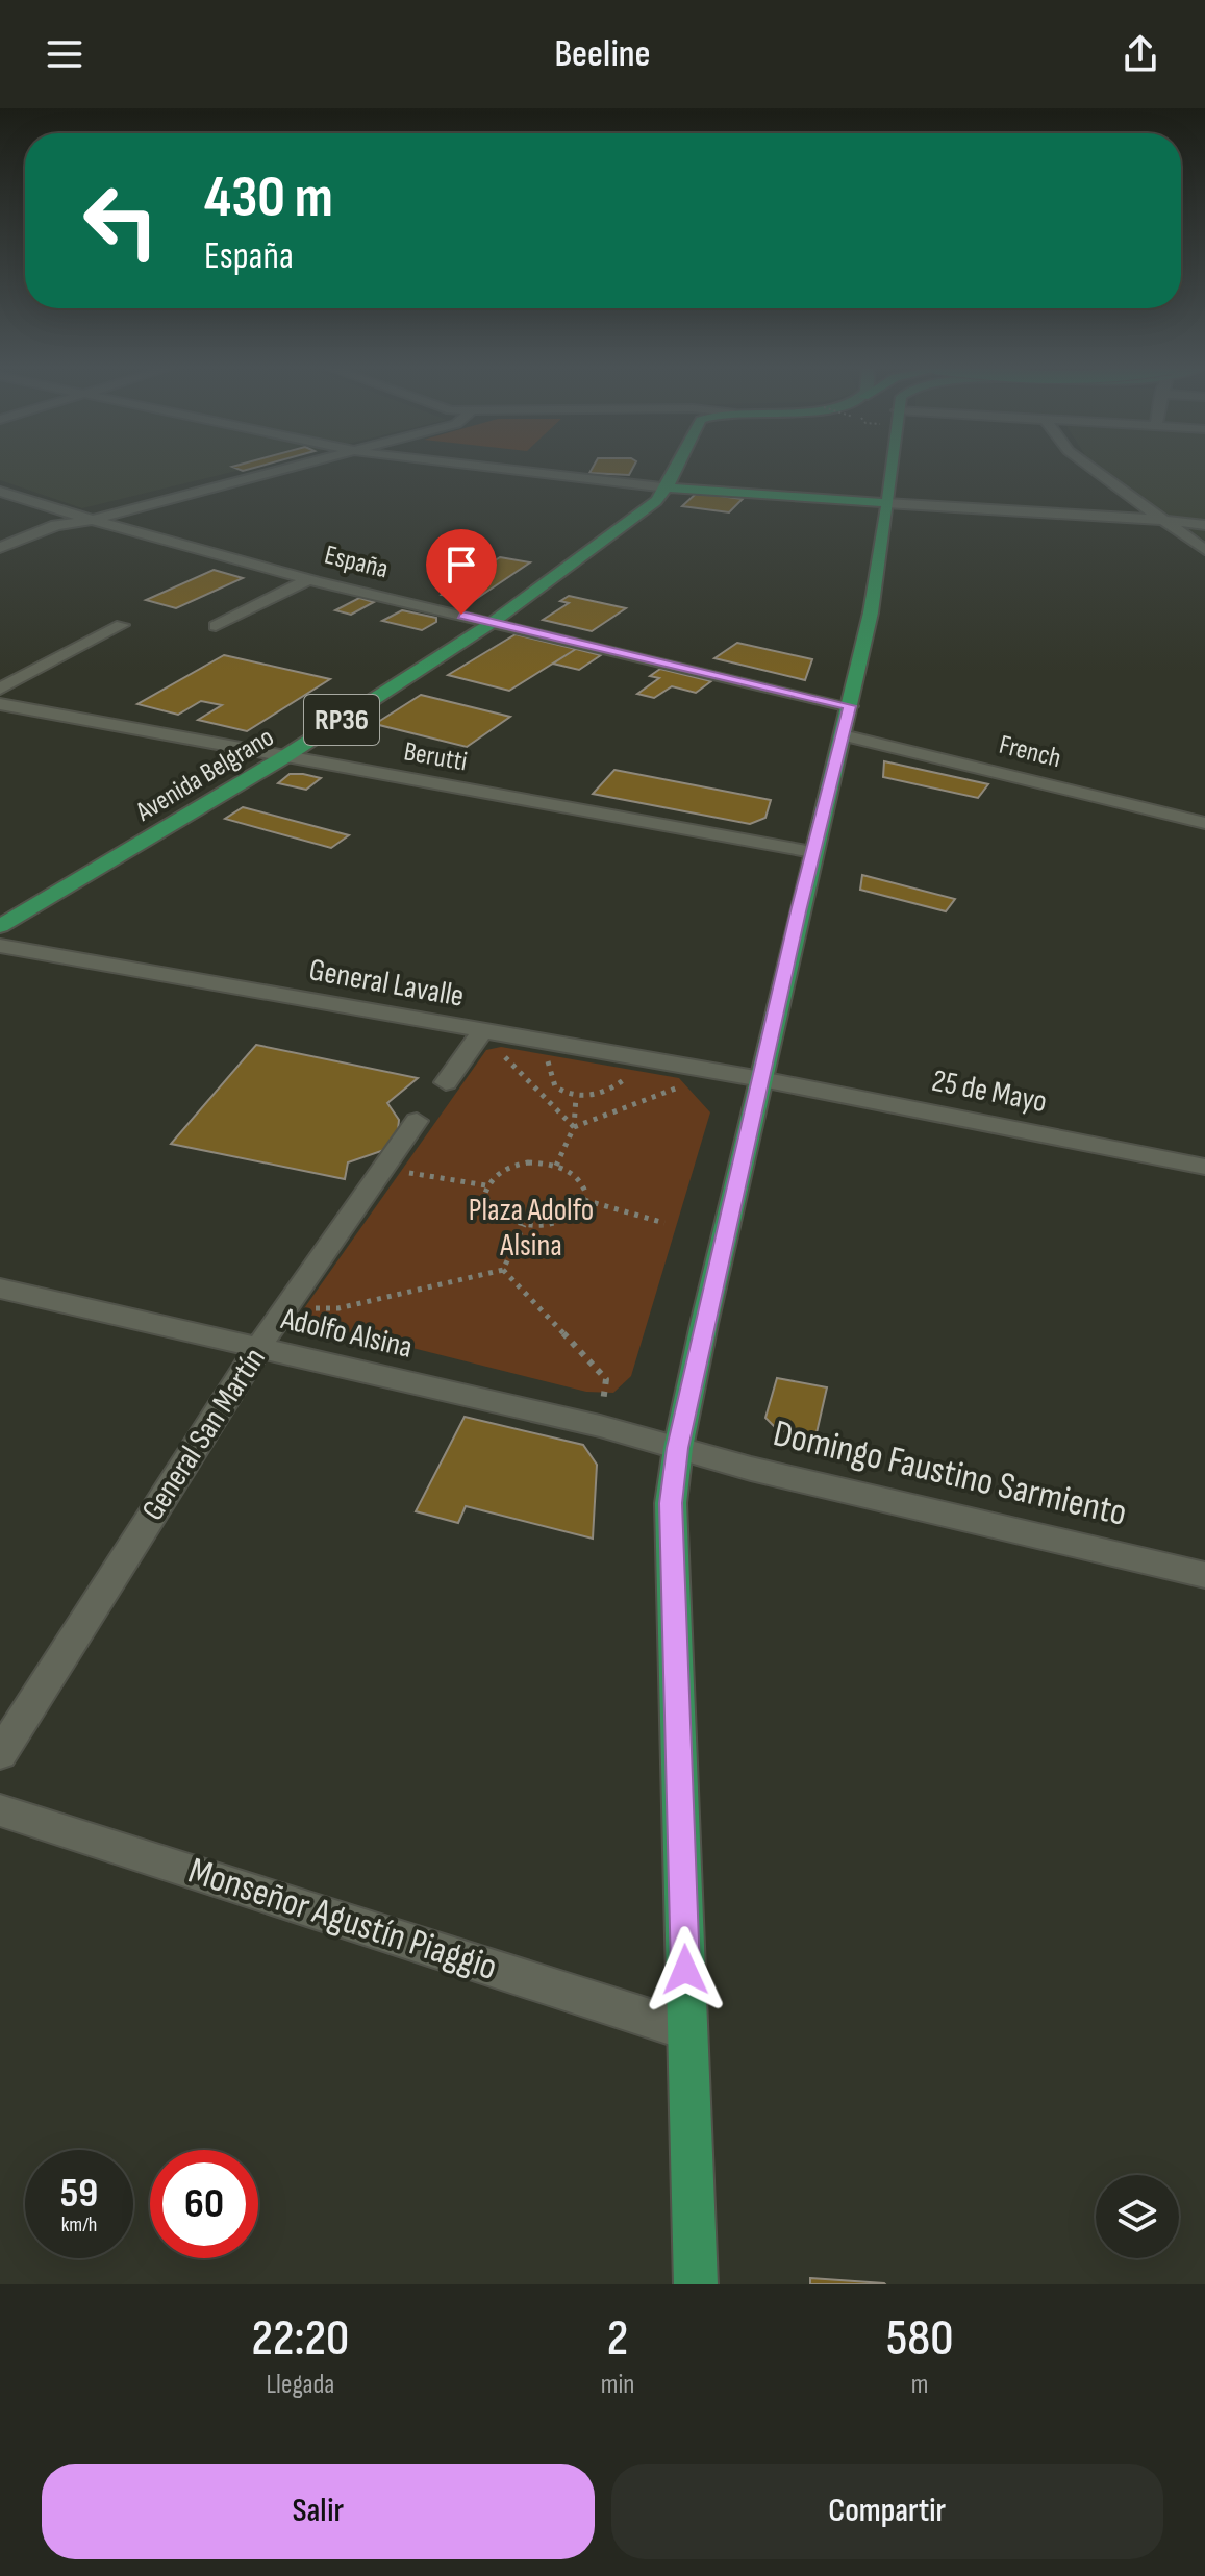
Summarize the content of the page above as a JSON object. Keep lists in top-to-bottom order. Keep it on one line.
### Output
{"streets":{"main road":["RP36","Avenida Belgrano"],"street":["España","French","Berutti","General Lavalle","25 de Mayo","Adolfo Alsina","General San Martín","Domingo Faustino Sarmiento","Monseñor Agustín Piaggio"]},"crossings":[["España","Avenida Belgrano"],["Berutti","Avenida Belgrano"],["General Lavalle","25 de Mayo"],["Adolfo Alsina","General San Martín"],["Adolfo Alsina","Domingo Faustino Sarmiento"]],"parks":["Plaza Adolfo Alsina"],"page":{"header":"Beeline","turn":["430 m","España"],"speed":"59 km/h","limit":"60","eta":["22:20","Llegada","2","min","580","m"],"buttons":["Salir","Compartir"]}}
